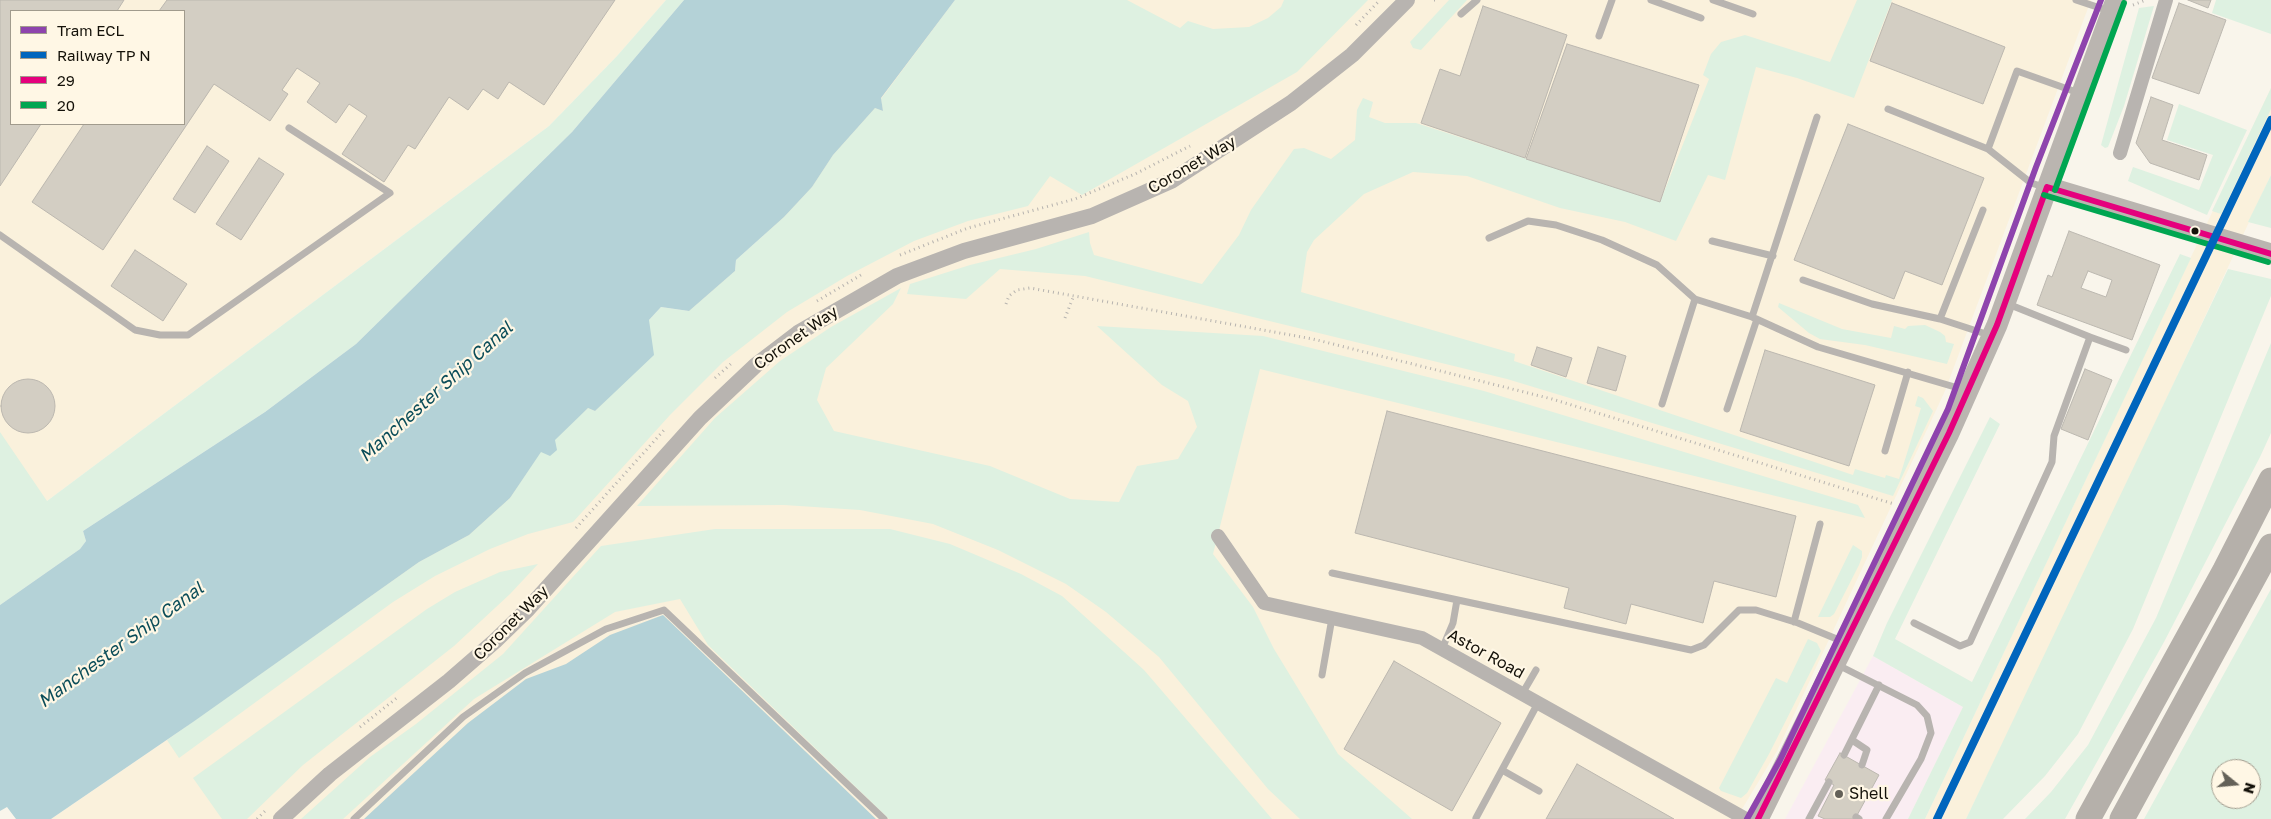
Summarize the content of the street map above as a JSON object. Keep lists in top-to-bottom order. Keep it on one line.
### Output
{"streets":{"street":["Coronet Way","Astor Road"]},"water":["Manchester Ship Canal"],"places":["Shell"],"lines":["tram line ECL","transit line 20","transit line 29"],"legend":["Tram ECL","Railway TP N","29","20"],"north":"right"}
